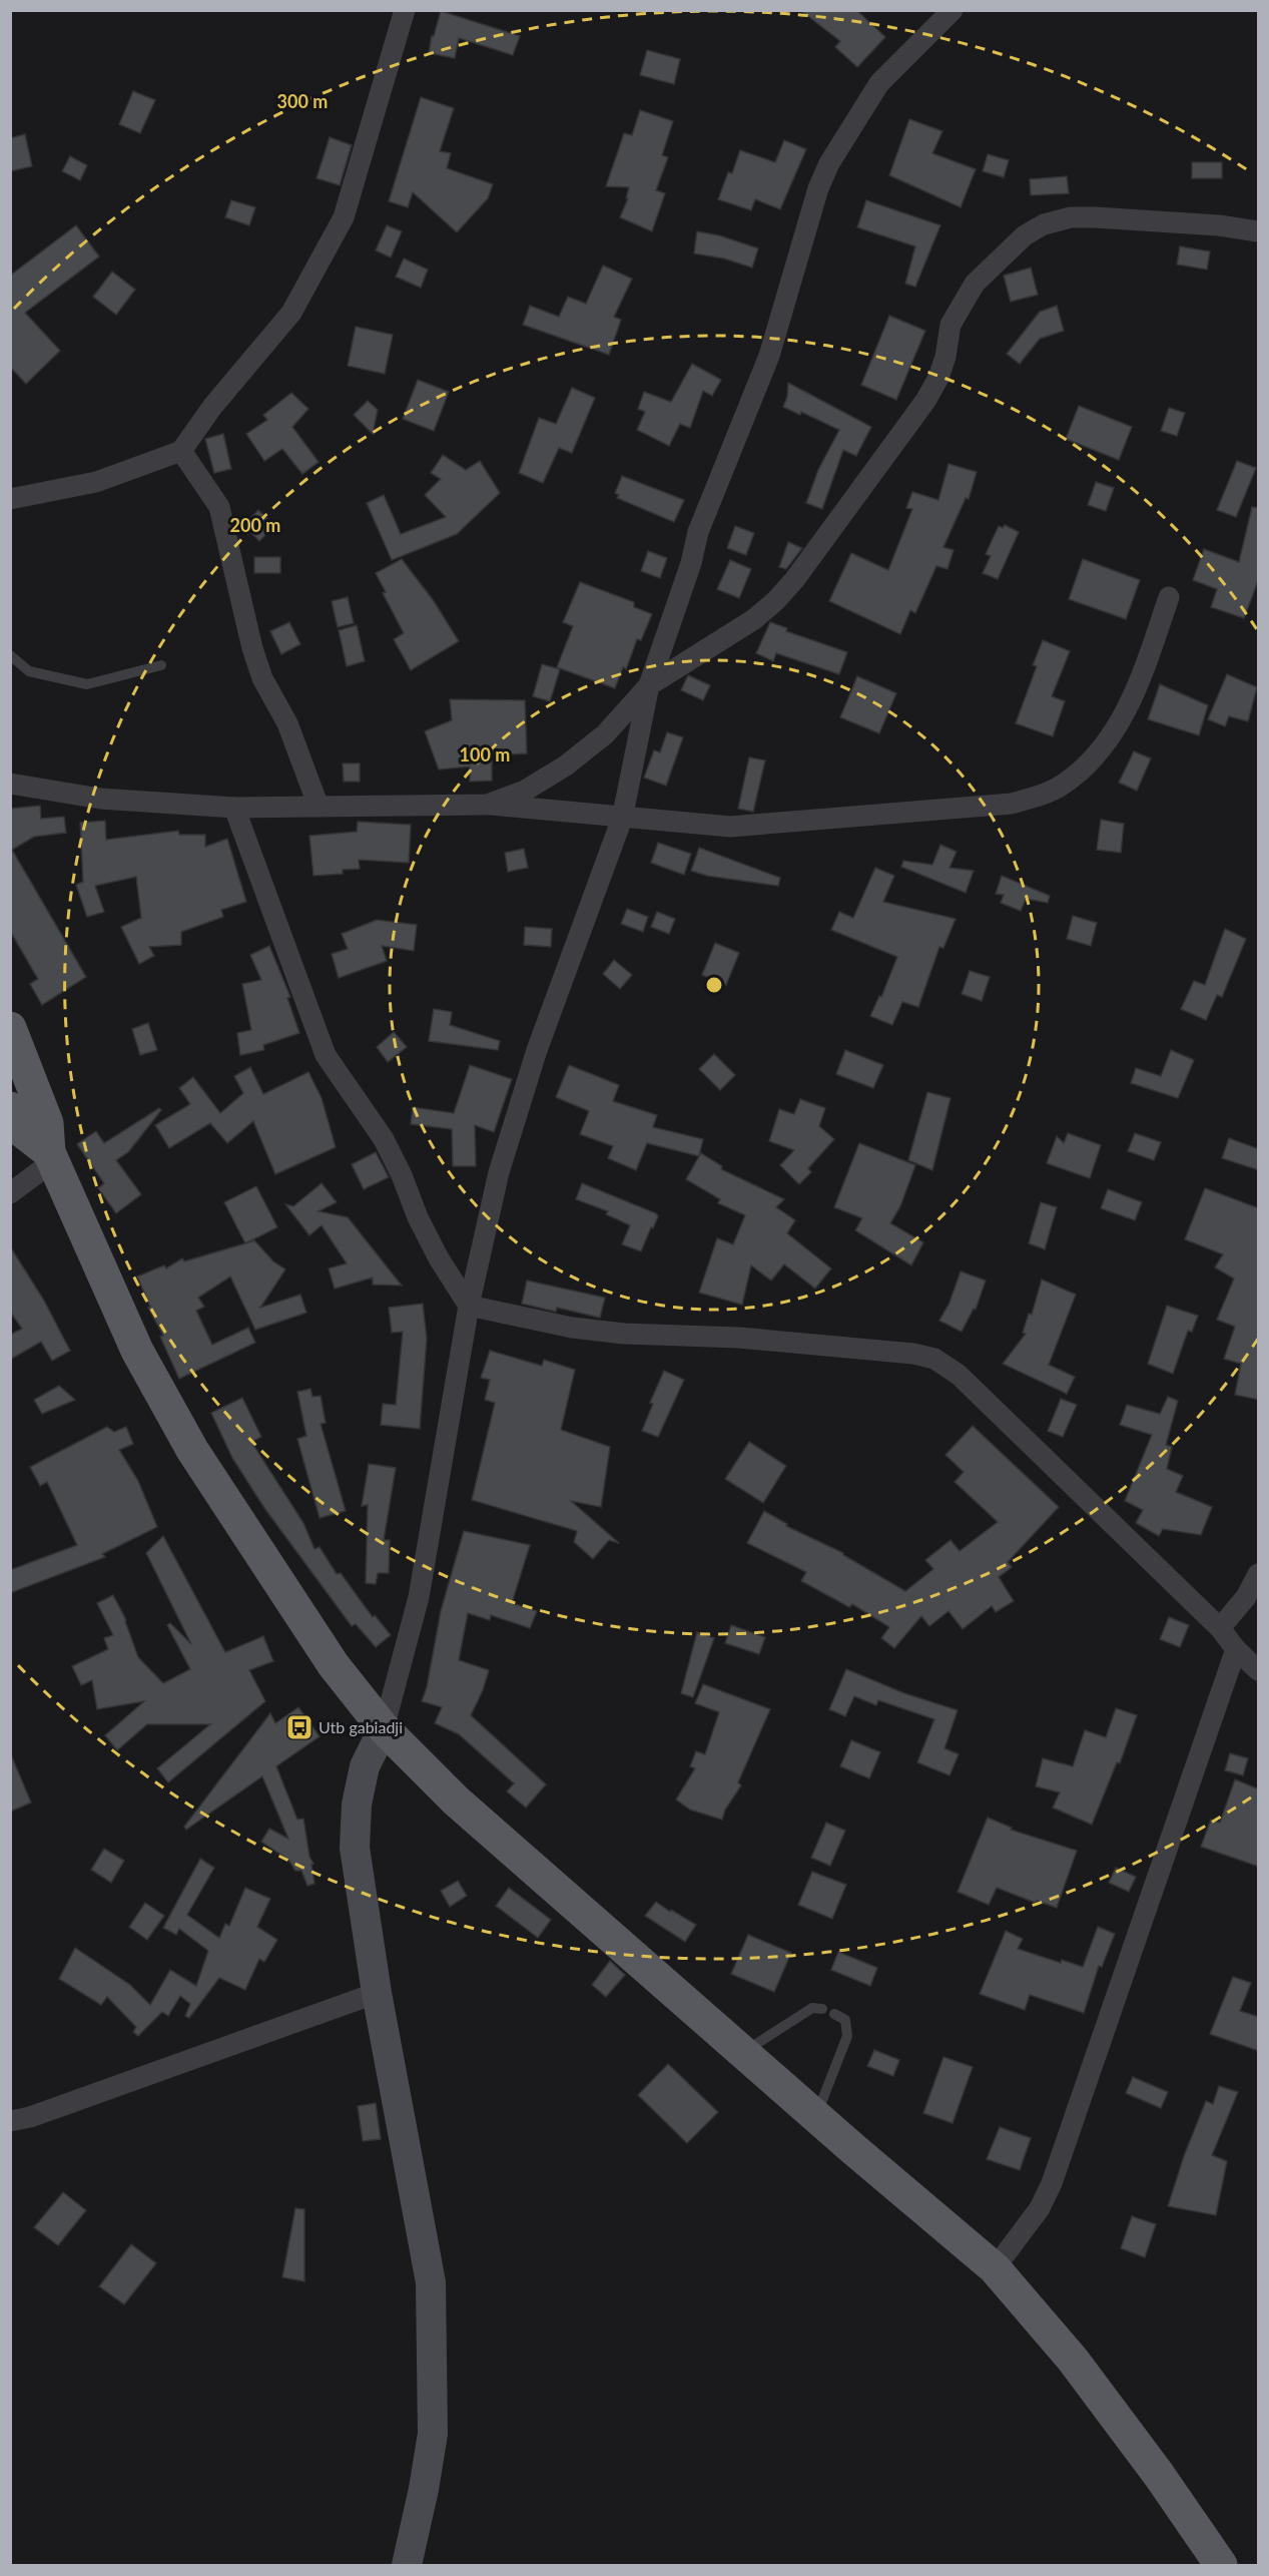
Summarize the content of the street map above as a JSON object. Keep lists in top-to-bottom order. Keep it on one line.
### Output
{"places":{"bus stop":["Utb gabiadji"]},"rings":["300 m","200 m","100 m"]}
